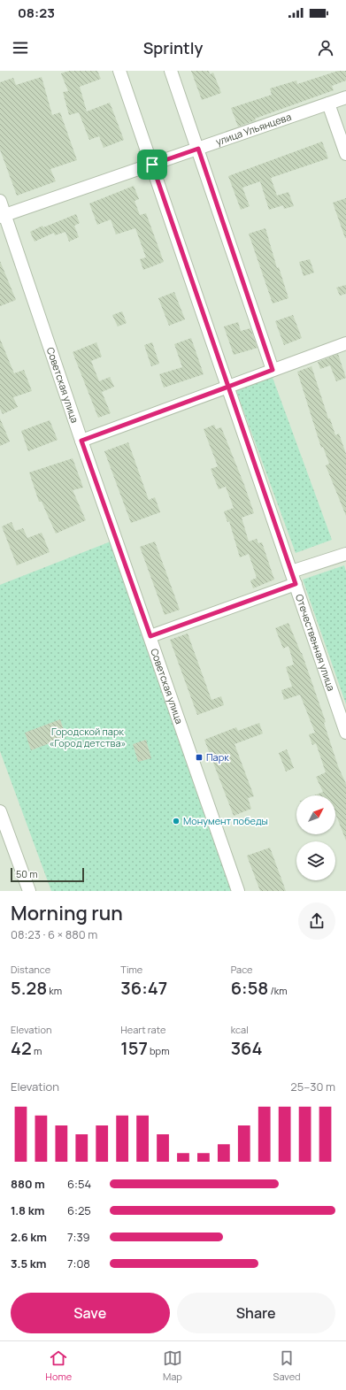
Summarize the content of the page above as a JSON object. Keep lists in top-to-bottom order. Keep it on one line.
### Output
{"streets":{"street":["улица Ульянцева","Советская улица","Отечественная улица"]},"crossings":[["улица Ульянцева","Советская улица"],["улица Ульянцева","Отечественная улица"]],"parks":["Городской парк «Город детства»"],"places":{"transit":["Парк"],"other":["Монумент победы"]},"scale_bar":"50 m","north":"top right","page":{"status":"08:23","header":"Sprintly","scale":"50 m","heading":["Morning run","08:23 · 6 × 880 m"],"stats":[["Distance","5.28 km"],["Time","36:47"],["Pace","6:58 /km"],["Elevation","42 m"],["Heart rate","157 bpm"],["kcal","364"]],"chart":["Elevation","25–30 m"],"list":[{"name":"880 m","note":"6:54"},{"name":"1.8 km","note":"6:25"},{"name":"2.6 km","note":"7:39"},{"name":"3.5 km","note":"7:08"}],"buttons":["Save","Share"],"tabs":["Home","Map","Saved"]}}
